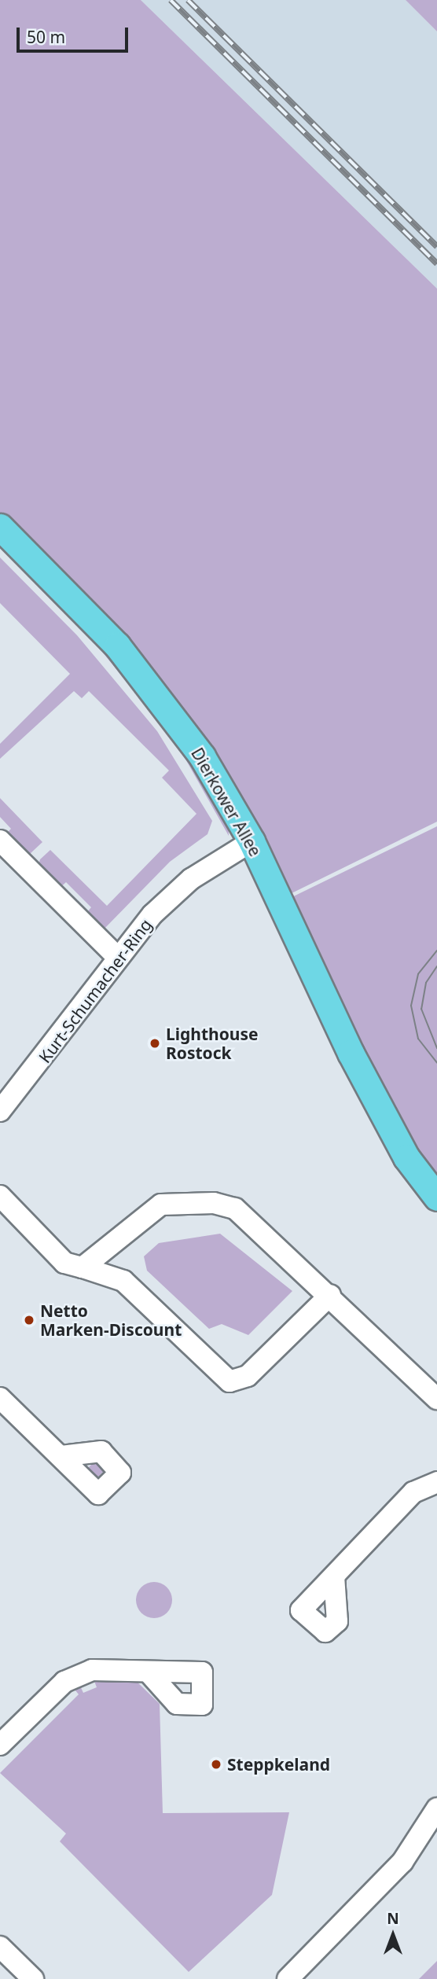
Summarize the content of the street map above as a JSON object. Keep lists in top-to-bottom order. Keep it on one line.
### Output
{"streets":{"main road":["Dierkower Allee"],"street":["Kurt-Schumacher-Ring"]},"crossings":[["Dierkower Allee","Kurt-Schumacher-Ring"]],"places":["Lighthouse Rostock","Netto Marken-Discount","Steppkeland"],"scale_bar":"50 m","north":"top"}
